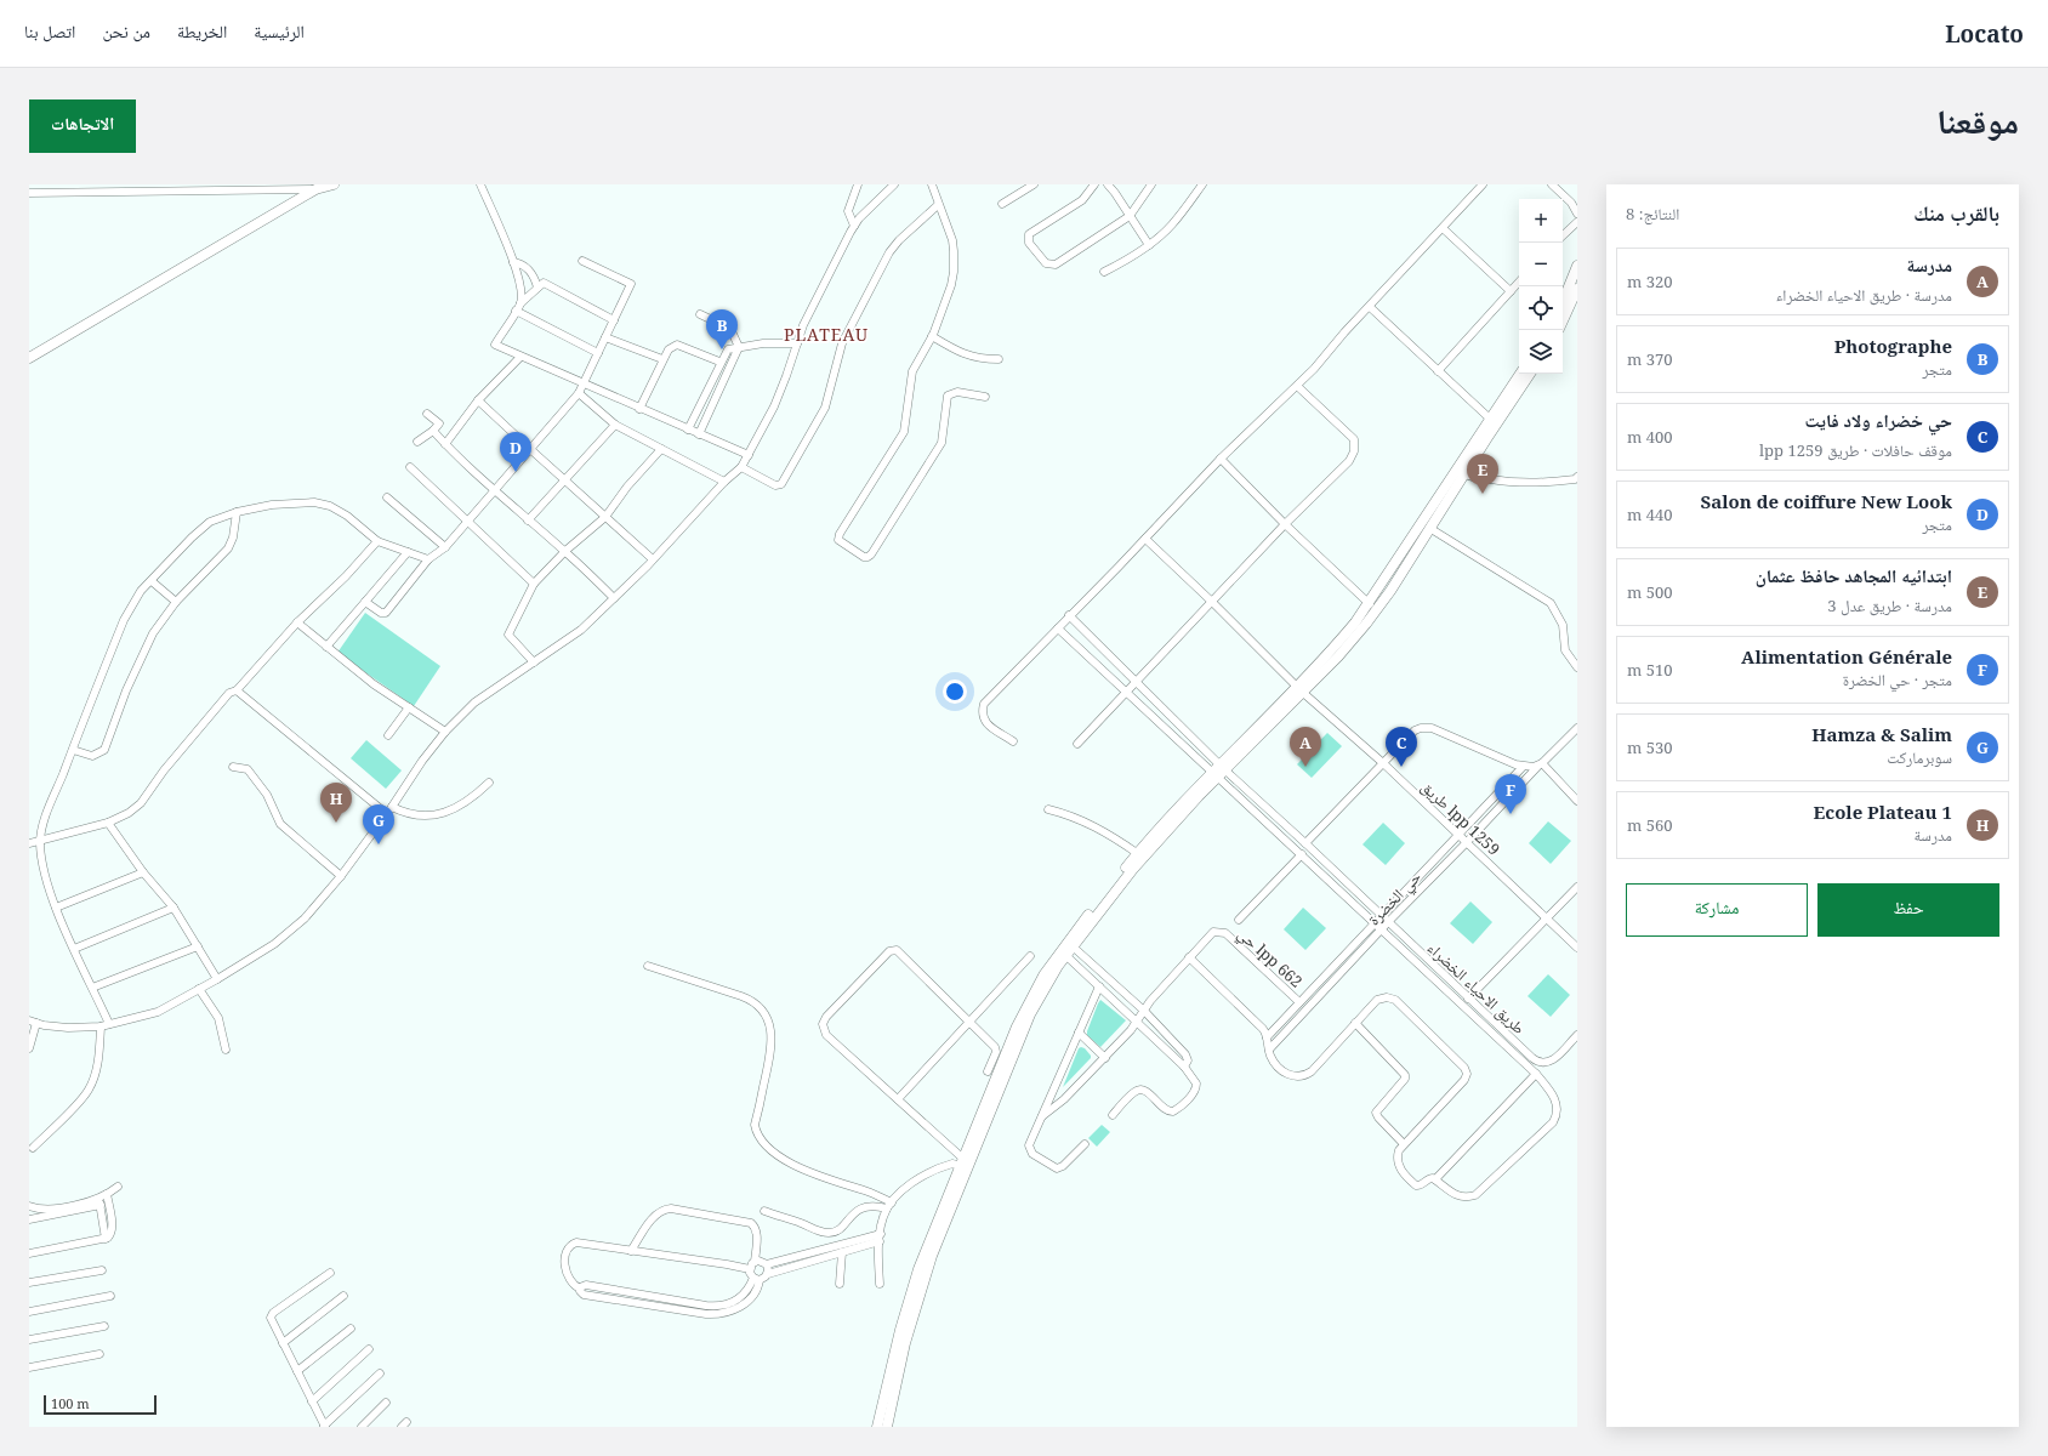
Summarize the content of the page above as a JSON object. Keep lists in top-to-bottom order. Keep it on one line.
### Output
{"streets":{"street":["طريق lpp 1259","حي الخضرة","حي lpp 662","طريق الاحياء الخضراء"]},"crossings":[["طريق lpp 1259","حي الخضرة"],["حي الخضرة","طريق الاحياء الخضراء"]],"districts":["PLATEAU"],"scale_bar":"100 m","page":{"header":"Locato","nav":["الرئيسية","الخريطة","من نحن","اتصل بنا"],"title":"موقعنا","buttons":["الاتجاهات",["حفظ","مشاركة"]],"heading":["بالقرب منك","النتائج: 8"],"map_buttons":["+","−"],"list":[{"mark":"A","name":"مدرسة","note":"مدرسة · طريق الاحياء الخضراء","value":"320 m"},{"mark":"B","name":"Photographe","note":"متجر","value":"370 m"},{"mark":"C","name":"حي خضراء ولاد فايت","note":"موقف حافلات · طريق lpp 1259","value":"400 m"},{"mark":"D","name":"Salon de coiffure New Look","note":"متجر","value":"440 m"},{"mark":"E","name":"ابتدائيه المجاهد حافظ عثمان","note":"مدرسة · طريق عدل 3","value":"500 m"},{"mark":"F","name":"Alimentation Générale","note":"متجر · حي الخضرة","value":"510 m"},{"mark":"G","name":"Hamza & Salim","note":"سوبرماركت","value":"530 m"},{"mark":"H","name":"Ecole Plateau 1","note":"مدرسة","value":"560 m"}],"pins":["B","D","E","A","C","F","H","G"],"scale":"100 m"}}
